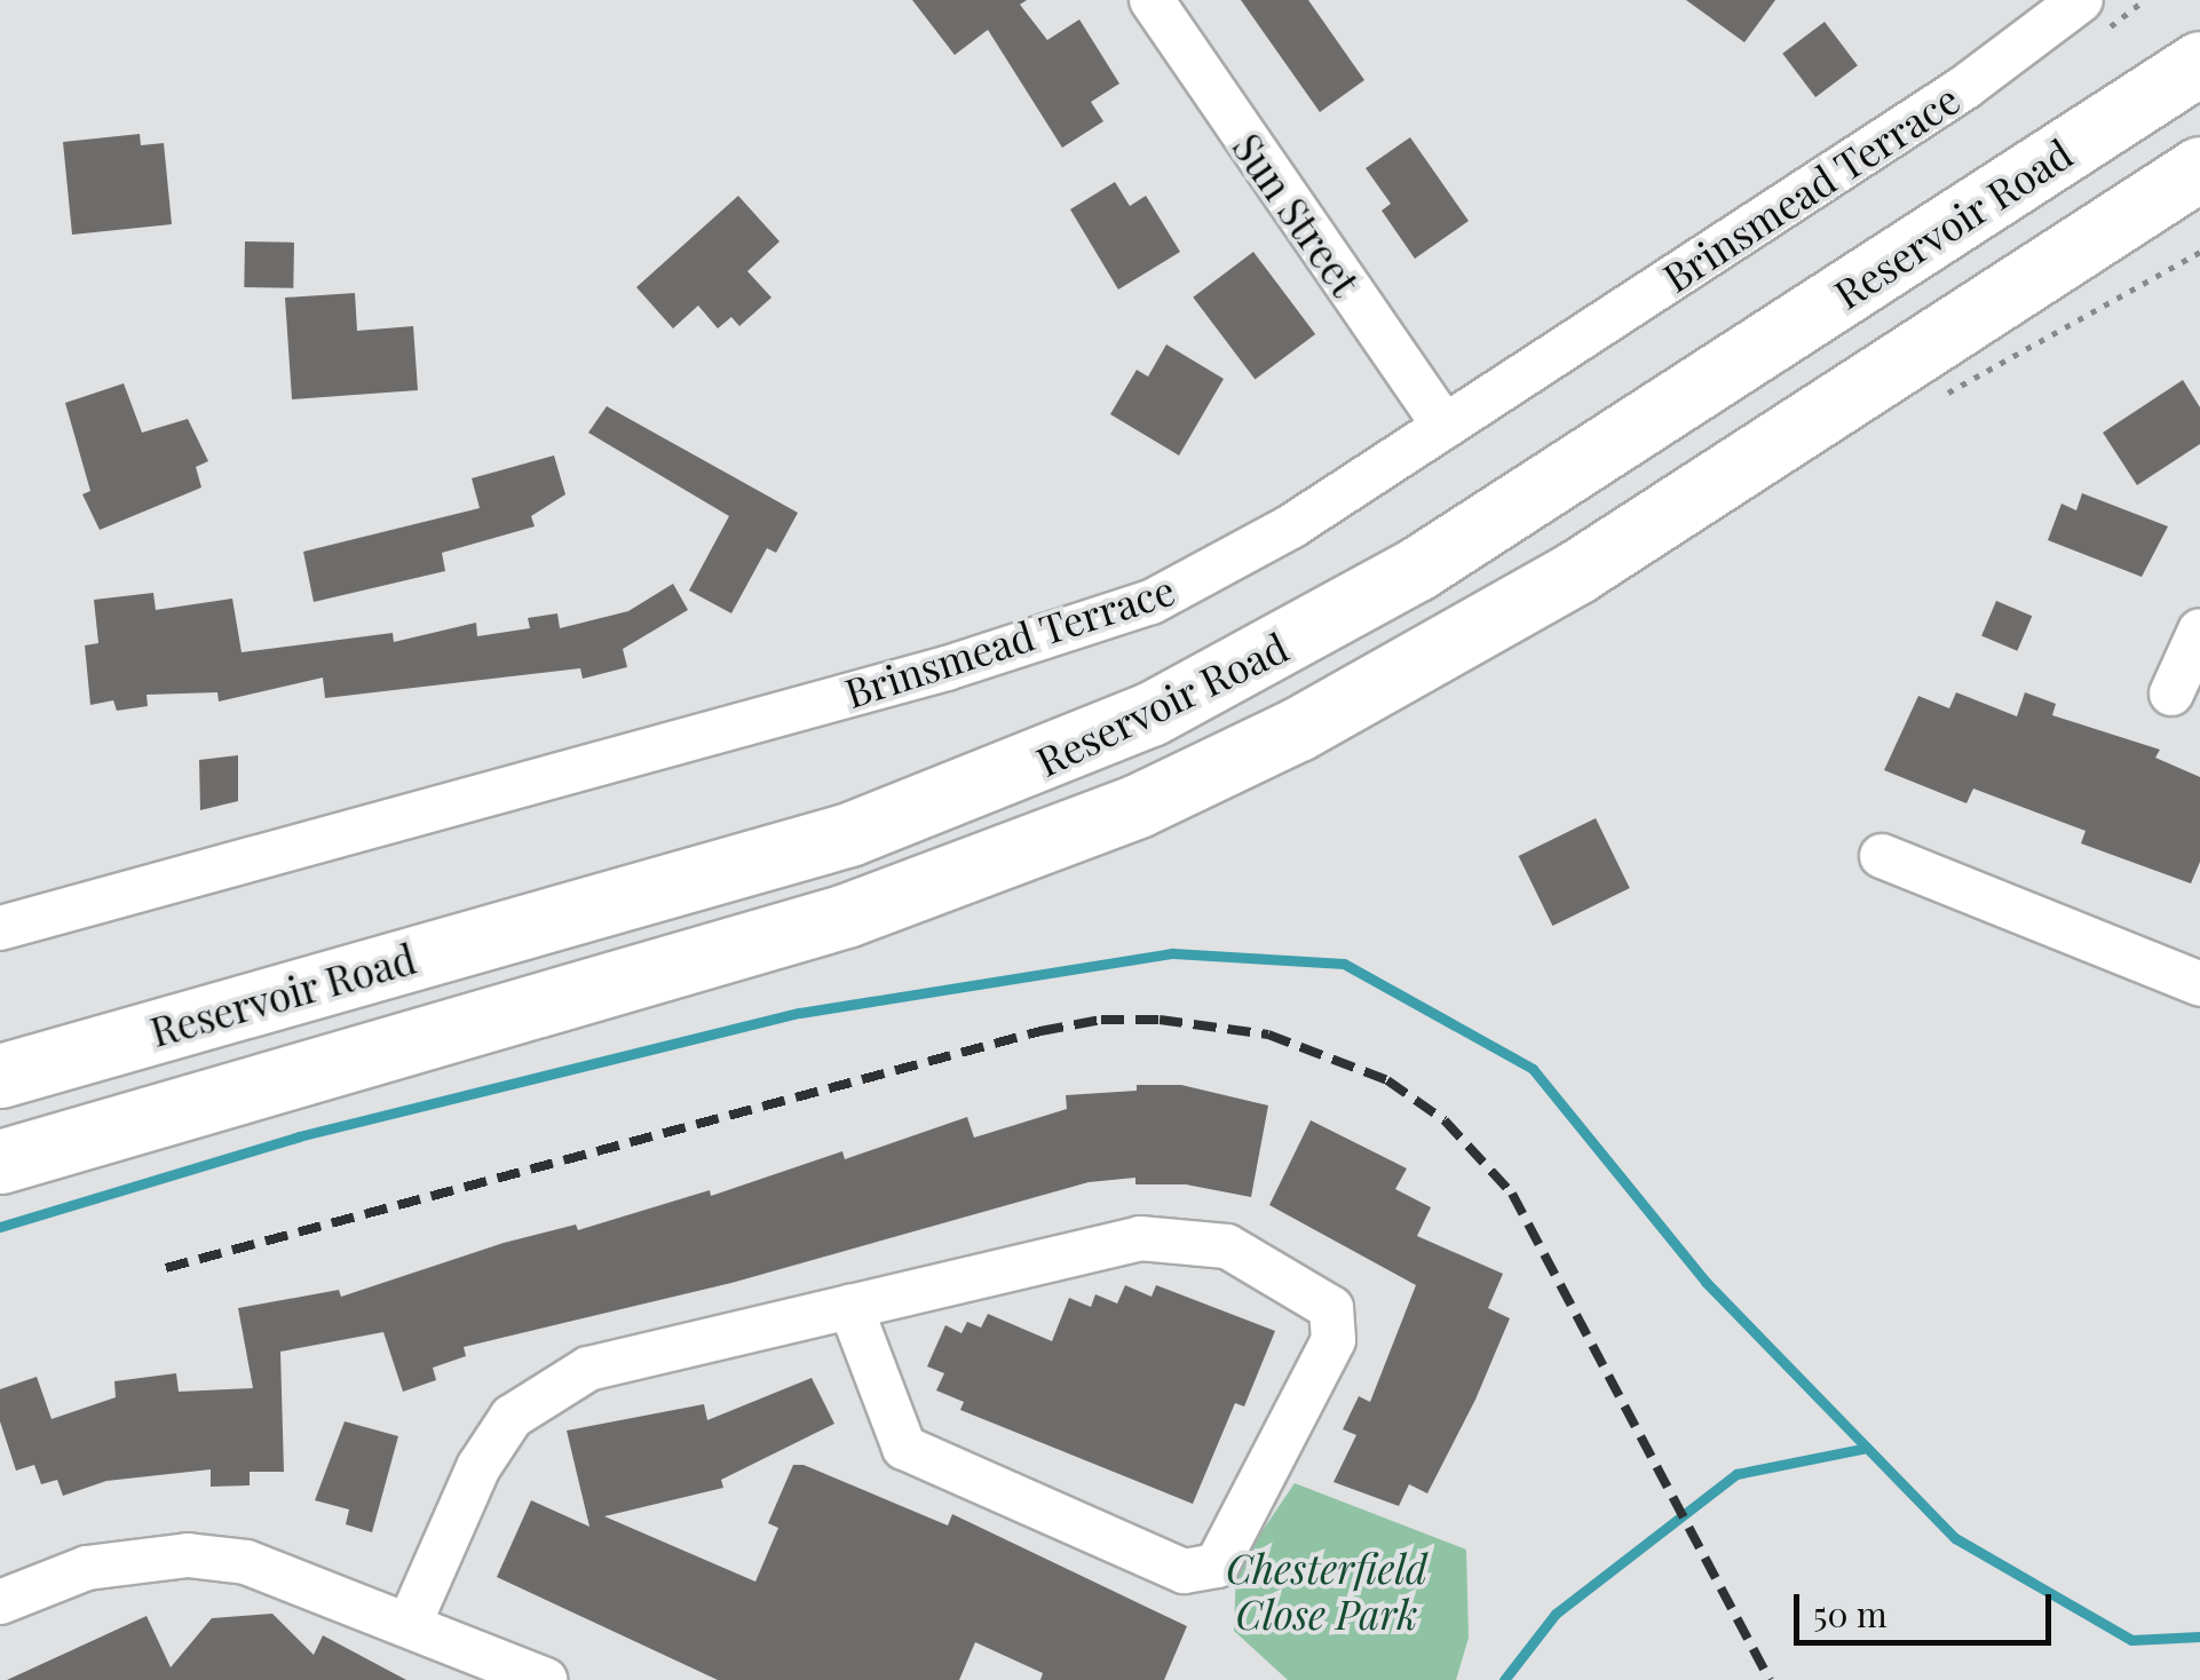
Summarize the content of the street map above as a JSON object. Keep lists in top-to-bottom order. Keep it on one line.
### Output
{"streets":{"main road":["Reservoir Road"],"street":["Brinsmead Terrace","Sun Street"]},"crossings":[["Brinsmead Terrace","Sun Street"]],"parks":["Chesterfield Close Park"],"scale_bar":"50 m"}
